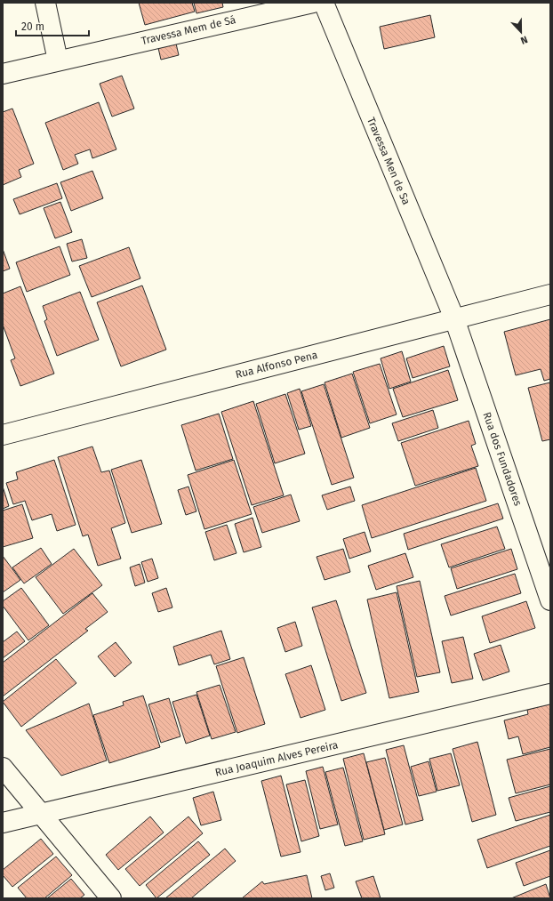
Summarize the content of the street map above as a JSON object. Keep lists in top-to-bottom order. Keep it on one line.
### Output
{"streets":{"street":["Travessa Mem de Sá","Travessa Men de Sa","Rua Alfonso Pena","Rua dos Fundadores","Rua Joaquim Alves Pereira"]},"crossings":[["Travessa Men de Sa","Rua Alfonso Pena"],["Travessa Men de Sa","Rua dos Fundadores"],["Rua Alfonso Pena","Rua dos Fundadores"]],"scale_bar":"20 m","north":"bottom"}
